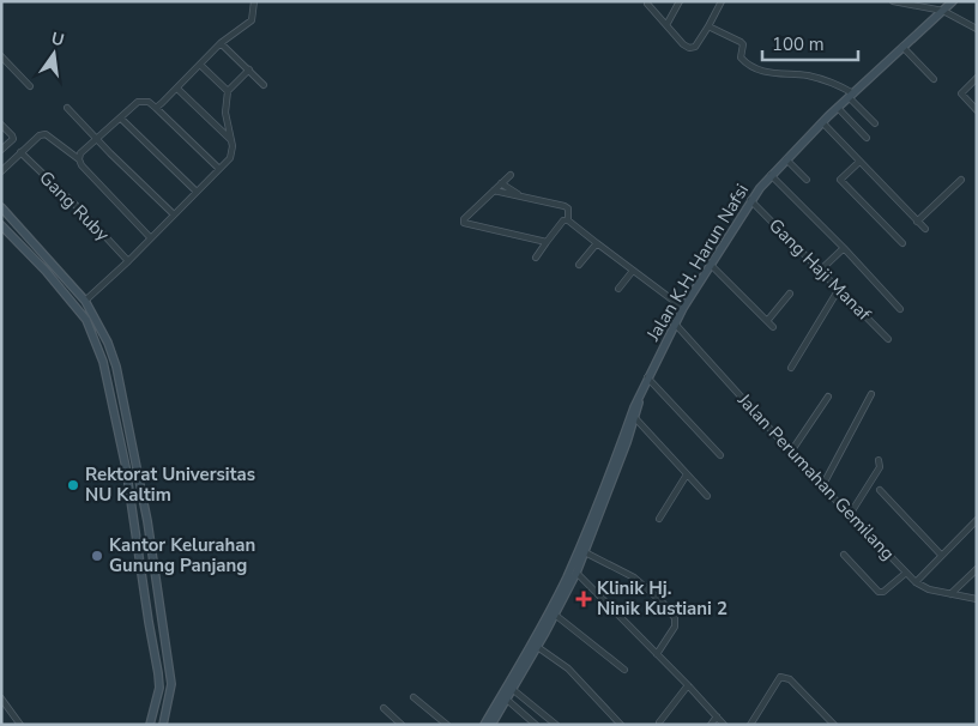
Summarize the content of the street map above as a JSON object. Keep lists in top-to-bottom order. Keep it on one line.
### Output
{"streets":{"main road":["Jalan K.H. Harun Nafsi"],"street":["Gang Ruby","Gang Haji Manaf","Jalan Perumahan Gemilang"]},"crossings":[["Jalan K.H. Harun Nafsi","Gang Haji Manaf"],["Jalan K.H. Harun Nafsi","Jalan Perumahan Gemilang"]],"places":{"other":["Rektorat Universitas NU Kaltim","Kantor Kelurahan Gunung Panjang"],"health":["Klinik Hj. Ninik Kustiani 2"]},"scale_bar":"100 m","north":"top"}
